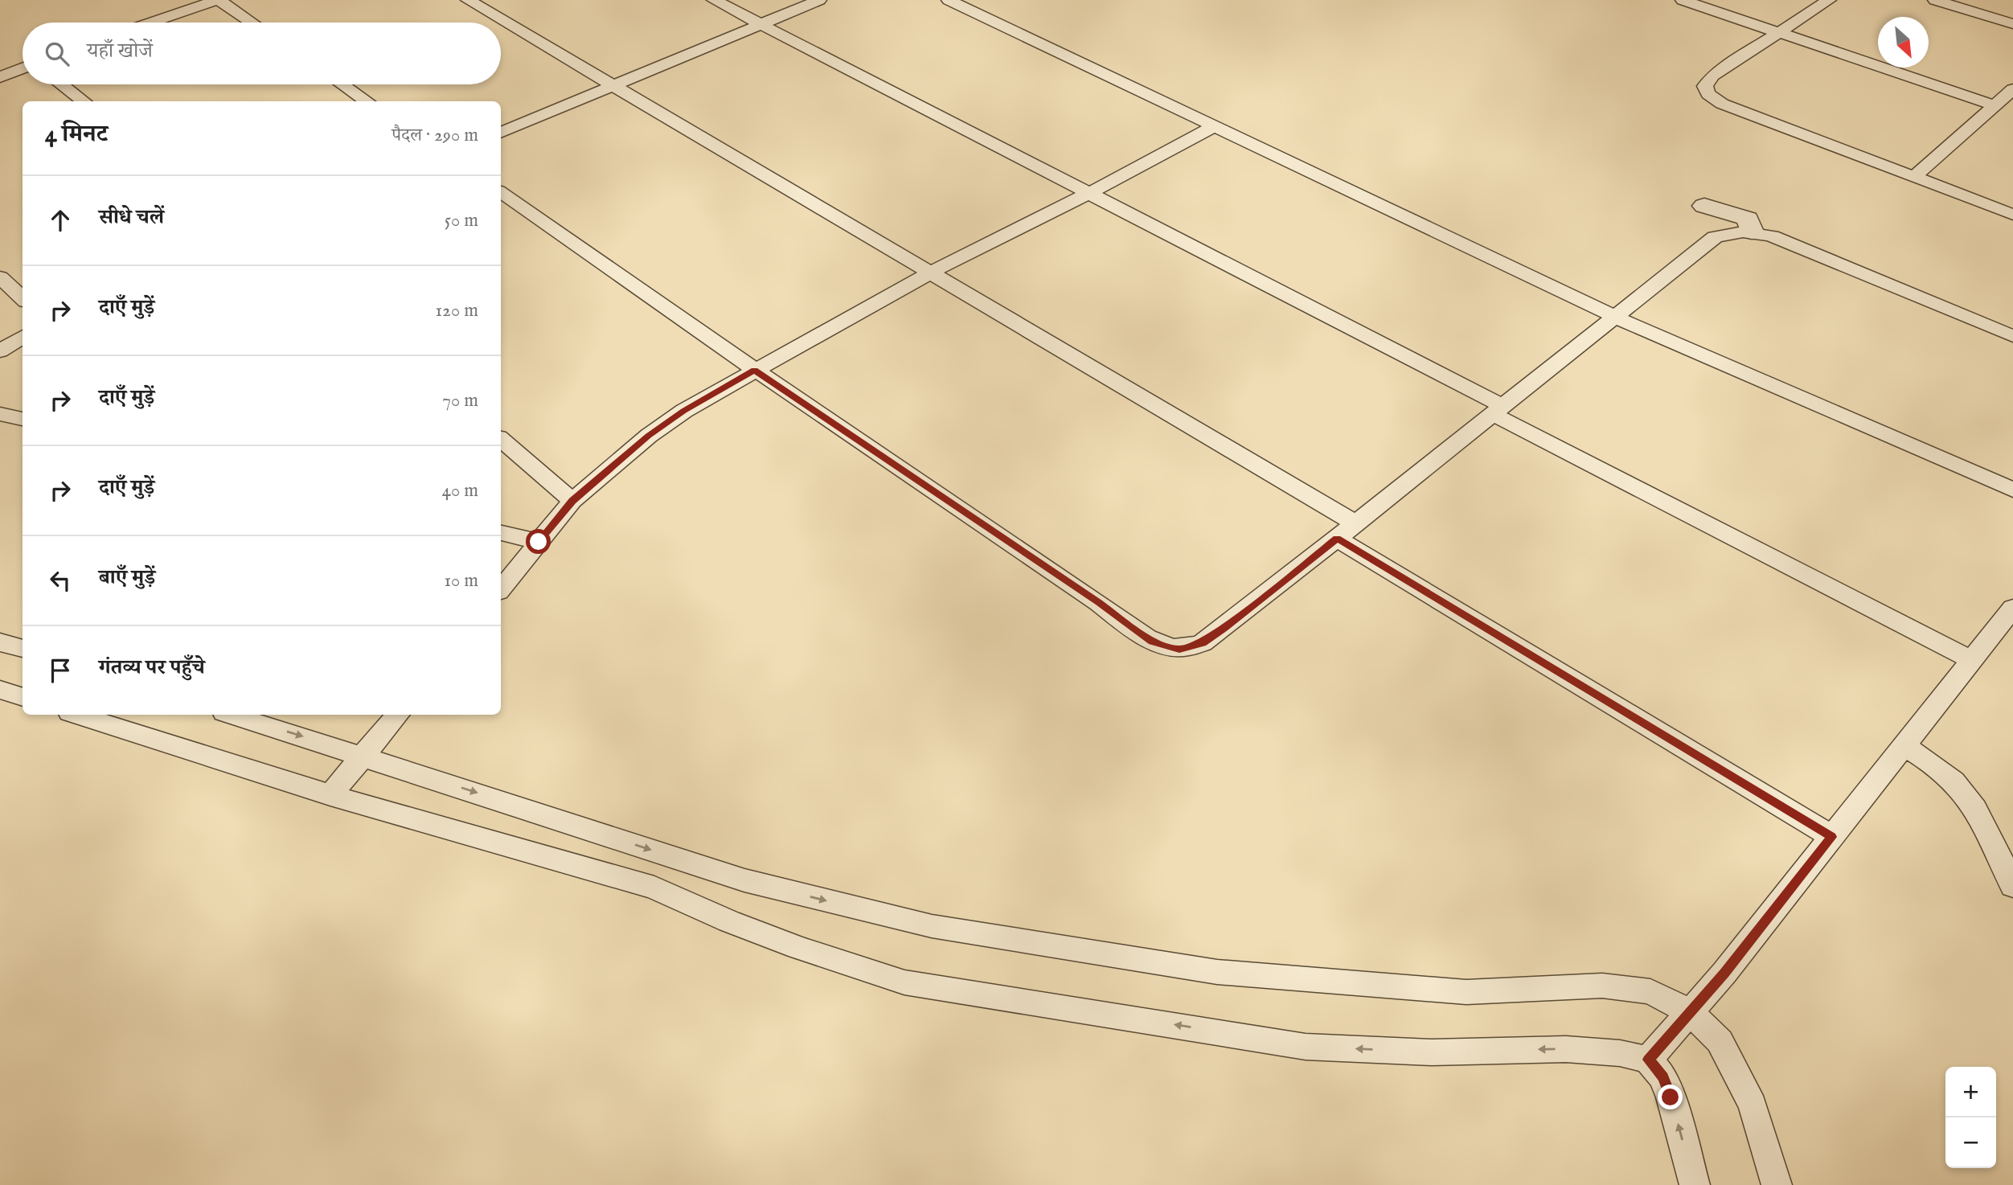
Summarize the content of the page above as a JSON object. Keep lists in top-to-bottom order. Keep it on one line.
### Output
{"north":"bottom right","page":{"search":"यहाँ खोजें","heading":["4 मिनट","पैदल · 290 m"],"list":[["सीधे चलें","50 m"],["दाएँ मुड़ें","120 m"],["दाएँ मुड़ें","70 m"],["दाएँ मुड़ें","40 m"],["बाएँ मुड़ें","10 m"],"गंतव्य पर पहुँचे"],"map_buttons":["+","−"]}}
